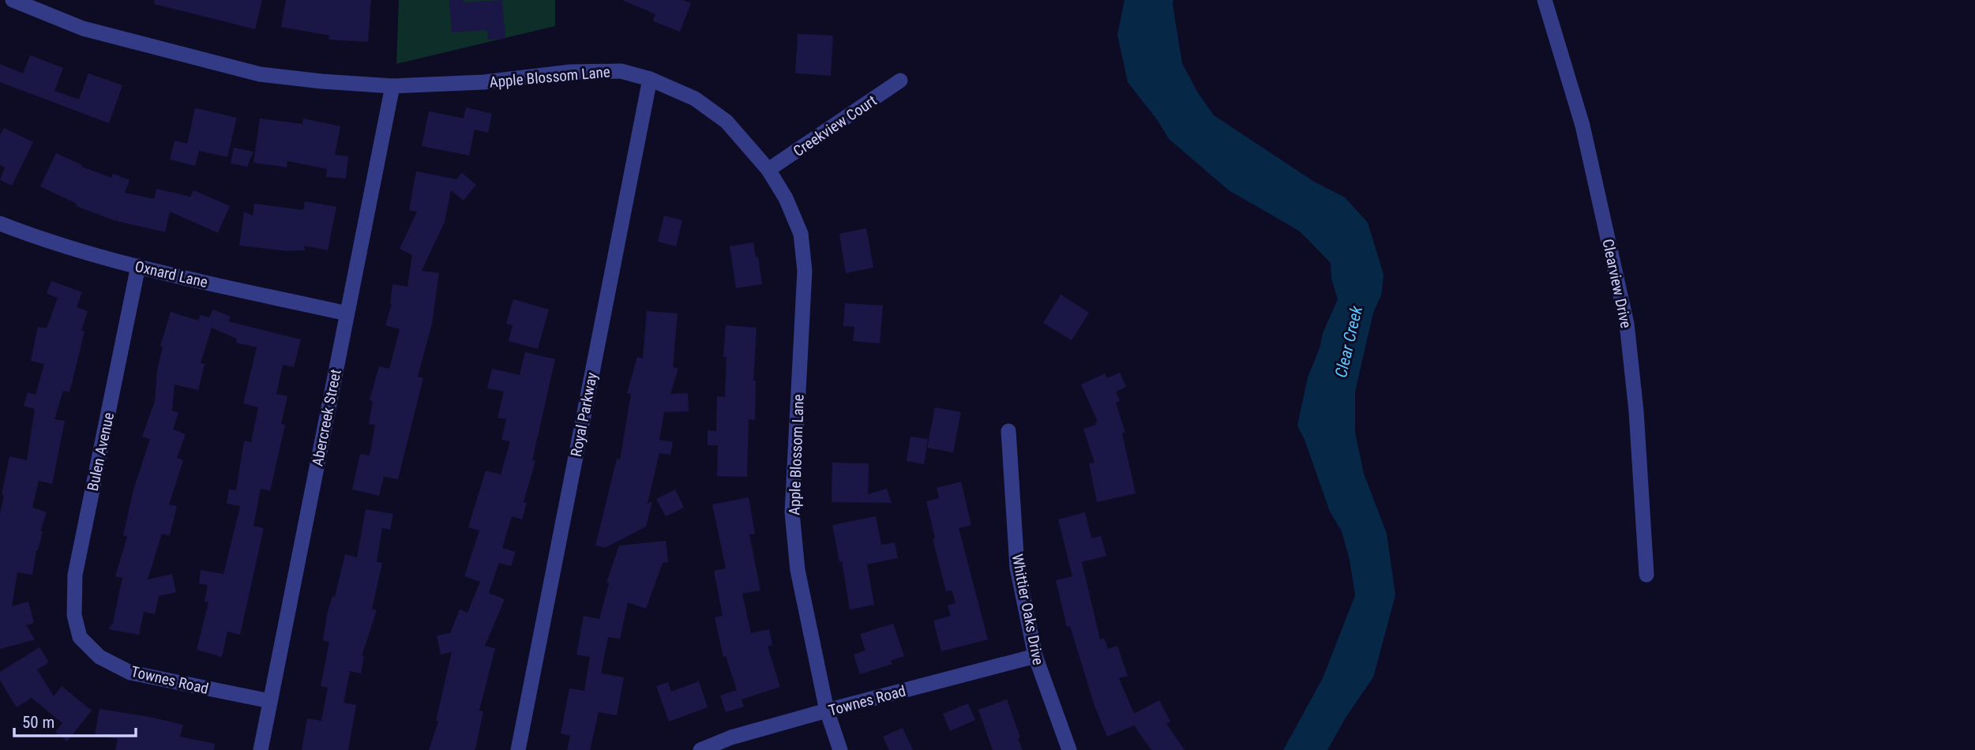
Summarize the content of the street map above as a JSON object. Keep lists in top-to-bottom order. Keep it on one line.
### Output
{"streets":{"street":["Apple Blossom Lane","Creekview Court","Oxnard Lane","Clearview Drive","Royal Parkway","Abercreek Street","Bulen Avenue","Whittier Oaks Drive","Townes Road"]},"crossings":[["Apple Blossom Lane","Creekview Court"],["Apple Blossom Lane","Royal Parkway"],["Apple Blossom Lane","Abercreek Street"],["Apple Blossom Lane","Townes Road"],["Oxnard Lane","Abercreek Street"],["Oxnard Lane","Bulen Avenue"],["Abercreek Street","Townes Road"],["Bulen Avenue","Townes Road"],["Whittier Oaks Drive","Townes Road"]],"water":["Clear Creek"],"scale_bar":"50 m"}
